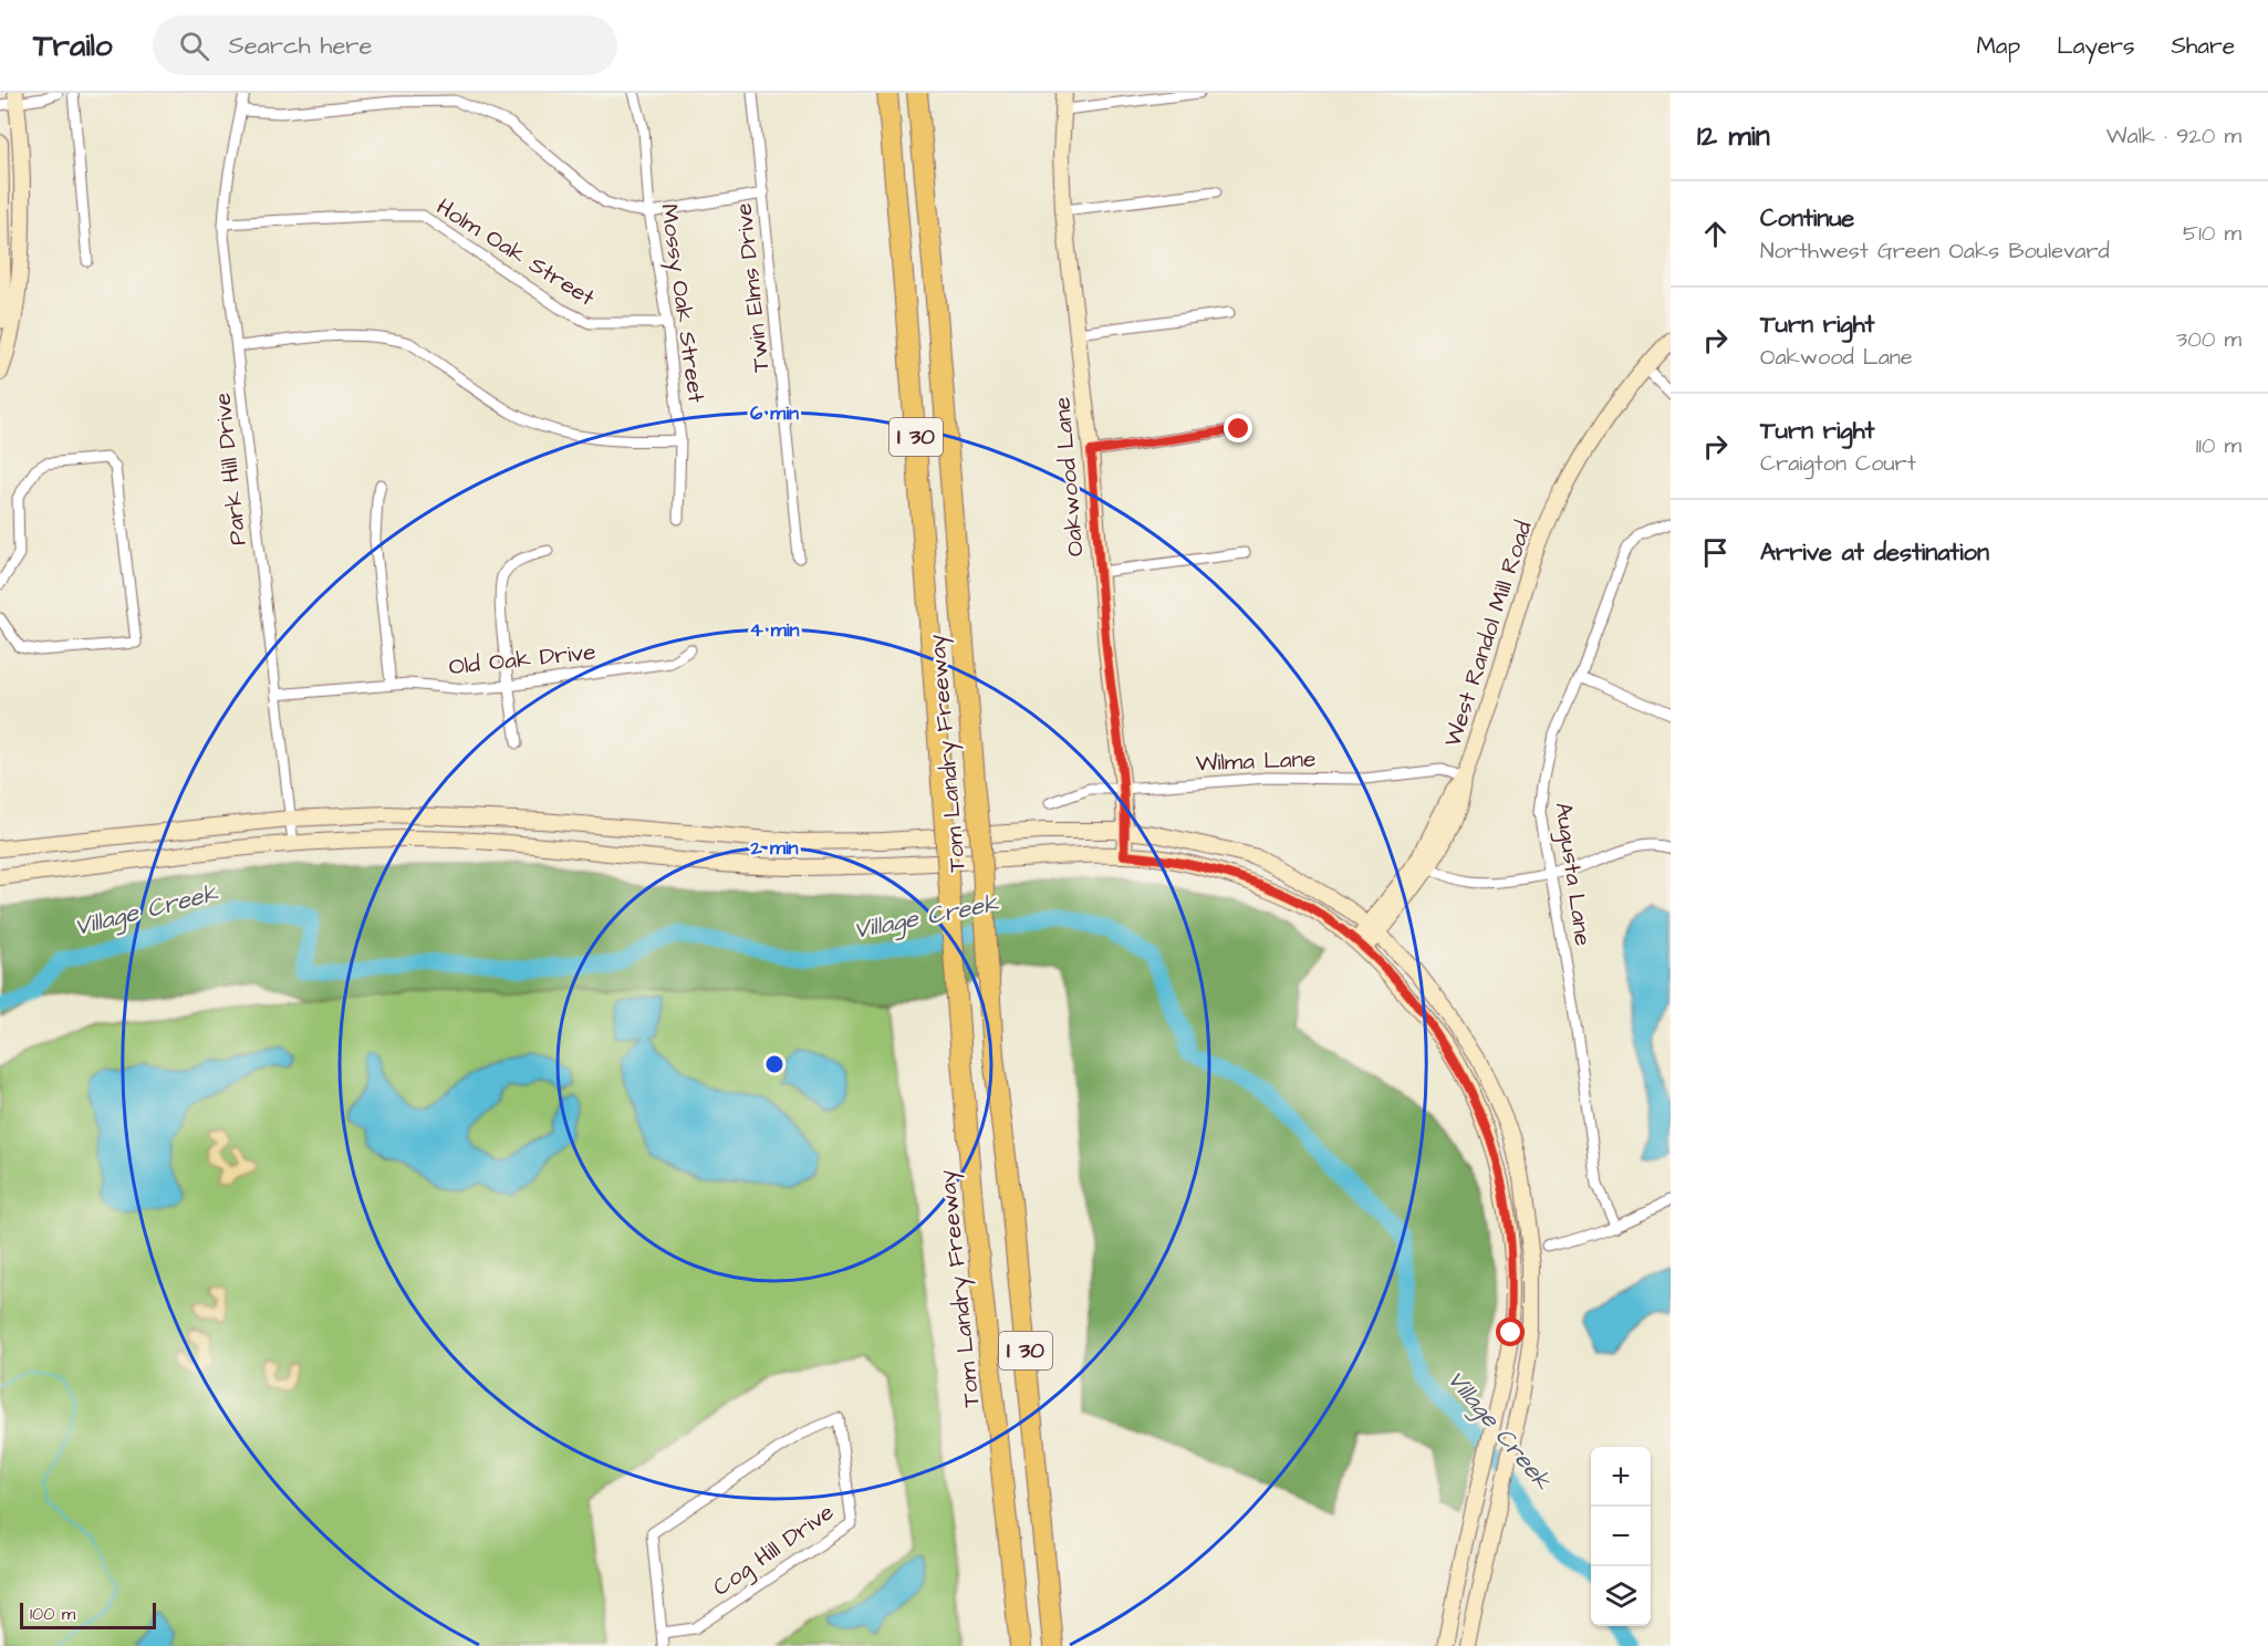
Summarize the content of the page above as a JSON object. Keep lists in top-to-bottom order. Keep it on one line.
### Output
{"streets":{"highway":["I 30","Tom Landry Freeway"],"main road":["Oakwood Lane","West Randol Mill Road"],"street":["Holm Oak Street","Twin Elms Drive","Mossy Oak Street","Park Hill Drive","Old Oak Drive","Wilma Lane","Augusta Lane","Cog Hill Drive"]},"crossings":[["Holm Oak Street","Mossy Oak Street"],["Holm Oak Street","Park Hill Drive"],["Park Hill Drive","Old Oak Drive"],["Oakwood Lane","Wilma Lane"],["West Randol Mill Road","Wilma Lane"]],"water":["Village Creek"],"scale_bar":"100 m","page":{"header":"Trailo","search":"Search here","nav":["Map","Layers","Share"],"heading":["12 min","Walk · 920 m"],"list":[["Continue","Northwest Green Oaks Boulevard","510 m"],["Turn right","Oakwood Lane","300 m"],["Turn right","Craigton Court","110 m"],"Arrive at destination"],"map_buttons":["+","−"],"scale":"100 m"},"rings":["6 min","4 min","2 min"]}
